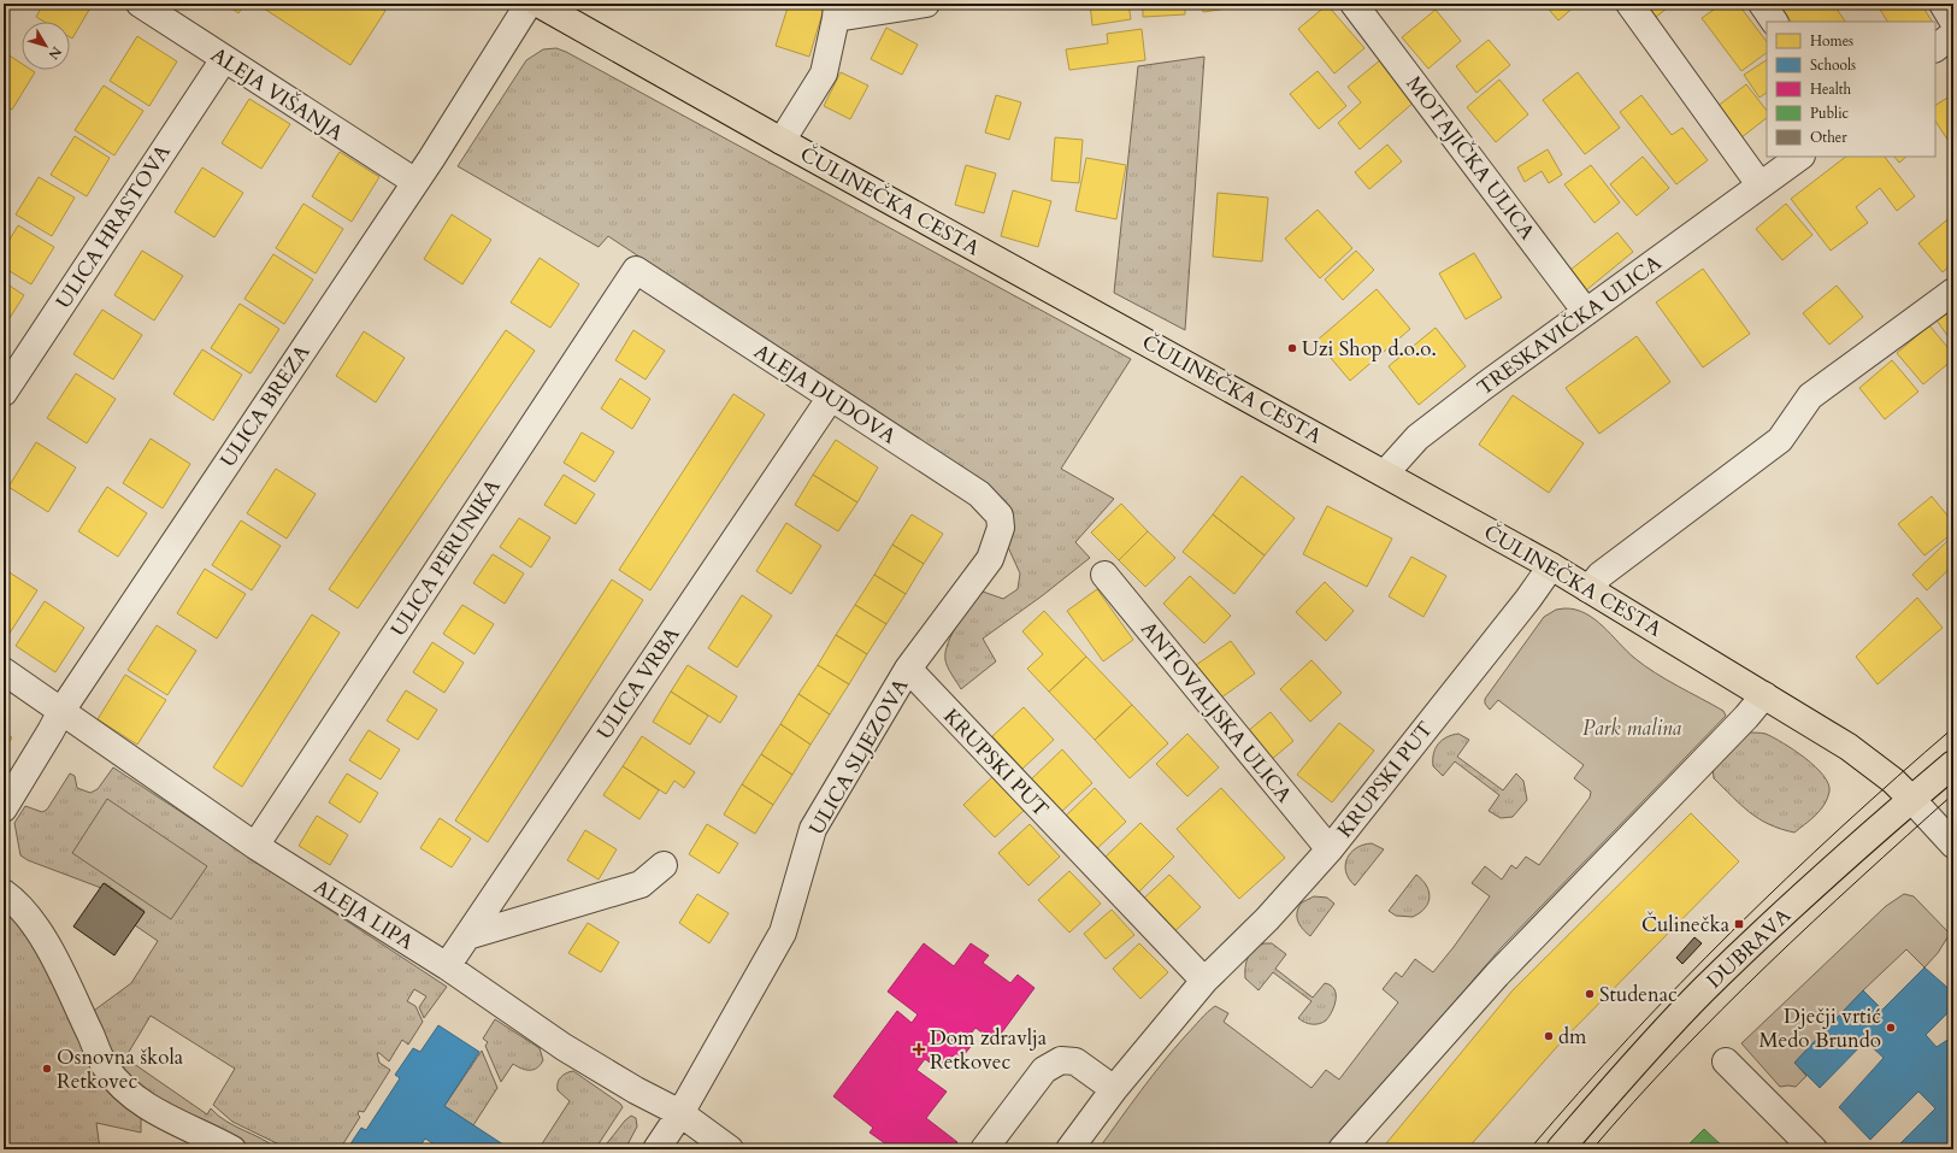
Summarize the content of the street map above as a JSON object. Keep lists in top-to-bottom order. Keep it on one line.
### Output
{"streets":{"main road":["ČULINEČKA CESTA","DUBRAVA"],"street":["ALEJA VIŠANJA","MOTAJIČKA ULICA","ULICA HRASTOVA","TRESKAVIČKA ULICA","ALEJA DUDOVA","ULICA BREZA","ULICA PERUNIKA","ULICA VRBA","ANTOVALJSKA ULICA","ULICA SLJEZOVA","KRUPSKI PUT","ALEJA LIPA"]},"crossings":[["ALEJA VIŠANJA","ULICA HRASTOVA"],["ALEJA VIŠANJA","ULICA BREZA"],["MOTAJIČKA ULICA","TRESKAVIČKA ULICA"],["ČULINEČKA CESTA","TRESKAVIČKA ULICA"],["ČULINEČKA CESTA","KRUPSKI PUT"],["ČULINEČKA CESTA","DUBRAVA"],["ALEJA DUDOVA","ULICA PERUNIKA"],["ALEJA DUDOVA","ULICA VRBA"],["ALEJA DUDOVA","ULICA SLJEZOVA"],["ULICA BREZA","ALEJA LIPA"],["ULICA PERUNIKA","ALEJA LIPA"],["ULICA VRBA","ALEJA LIPA"],["ANTOVALJSKA ULICA","KRUPSKI PUT"],["ULICA SLJEZOVA","KRUPSKI PUT"],["ULICA SLJEZOVA","ALEJA LIPA"]],"parks":["Park malina"],"places":{"other":["Uzi Shop d.o.o.","Studenac","Dječji vrtić Medo Brundo","dm","Osnovna škola Retkovec"],"transit":["Čulinečka"],"health":["Dom zdravlja Retkovec"]},"legend":["Homes","Schools","Health","Public","Other"],"north":"bottom right"}
